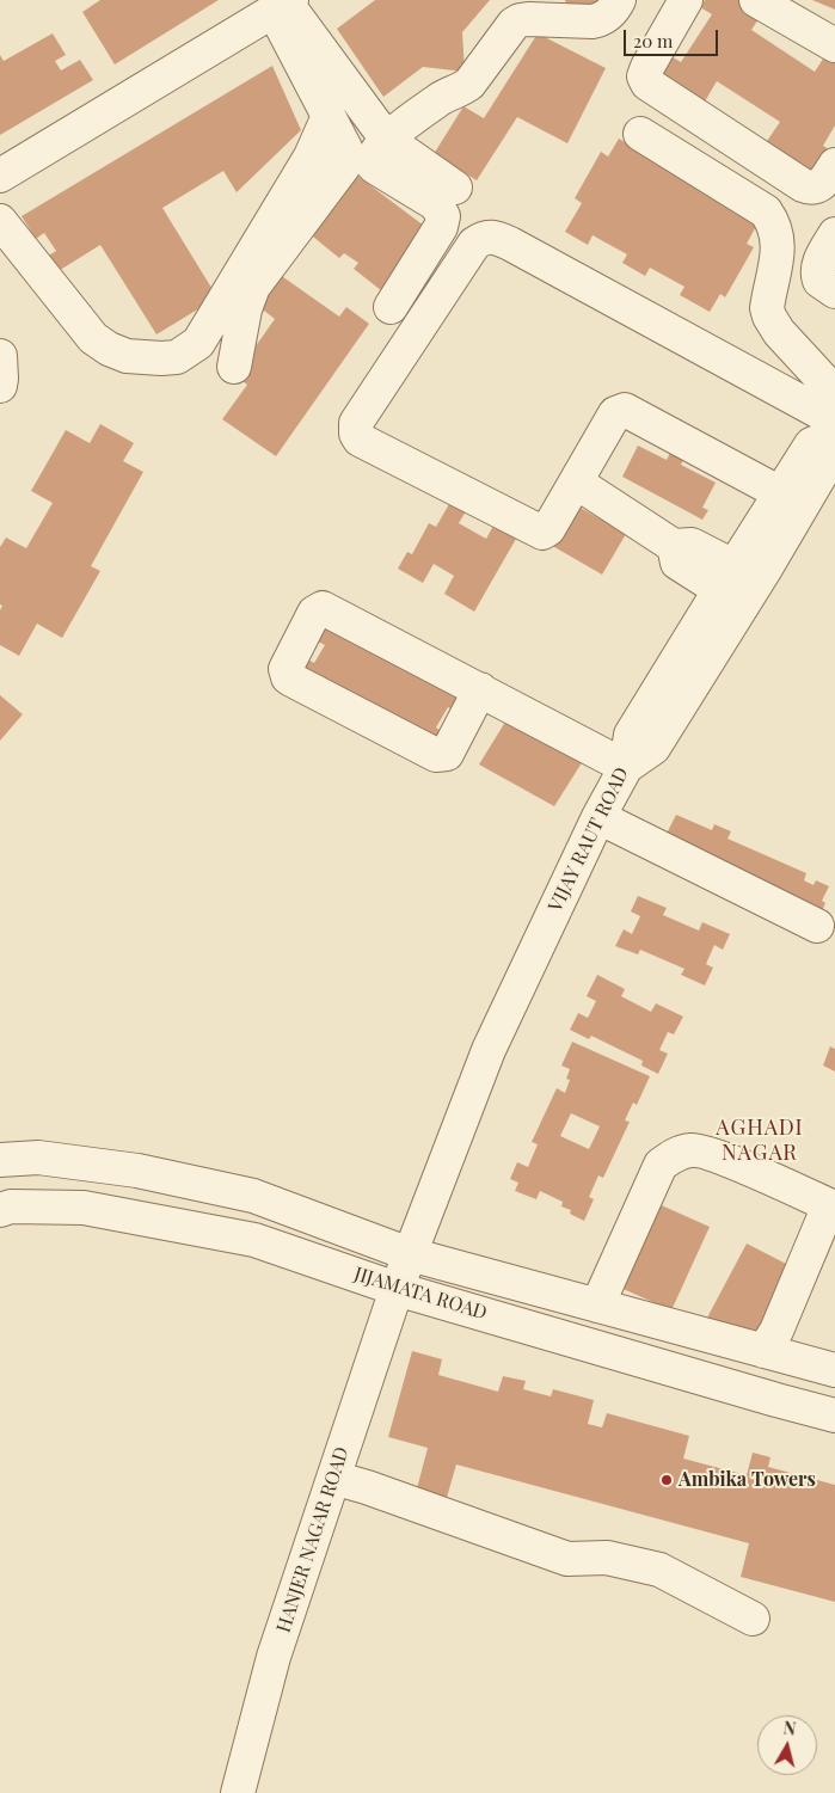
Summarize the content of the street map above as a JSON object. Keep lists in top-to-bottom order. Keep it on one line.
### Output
{"streets":{"street":["VIJAY RAUT ROAD","JIJAMATA ROAD","HANJER NAGAR ROAD"]},"crossings":[["VIJAY RAUT ROAD","JIJAMATA ROAD"],["VIJAY RAUT ROAD","HANJER NAGAR ROAD"],["JIJAMATA ROAD","HANJER NAGAR ROAD"]],"districts":["AGHADI NAGAR"],"places":["Ambika Towers"],"scale_bar":"20 m","north":"top"}
